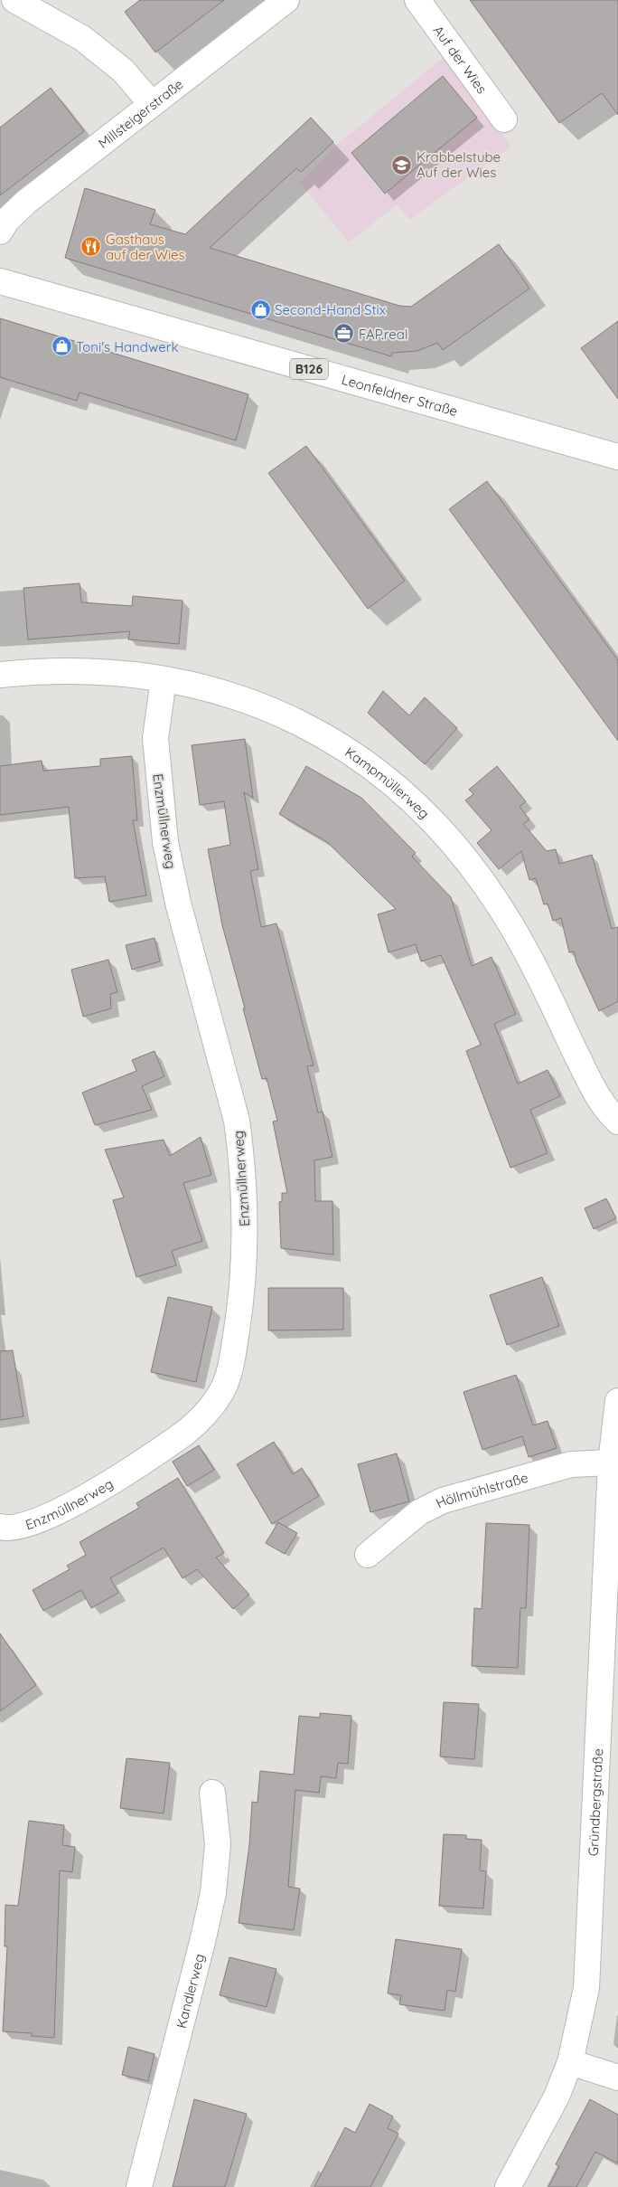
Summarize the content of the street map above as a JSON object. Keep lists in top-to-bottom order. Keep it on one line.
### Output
{"streets":{"street":["Auf der Wies","Millsteigerstraße","B126","Leonfeldner Straße","Kampmüllerweg","Enzmüllnerweg","Höllmühlstraße","Gründbergstraße","Kandlerweg"]},"crossings":[["Kampmüllerweg","Enzmüllnerweg"],["Höllmühlstraße","Gründbergstraße"]],"places":{"school or university":["Krabbelstube Auf der Wies"],"restaurant":["Gasthaus auf der Wies"],"shop":["Second-Hand Stix","Toni's Handwerk"],"office":["FAP.real"]}}
